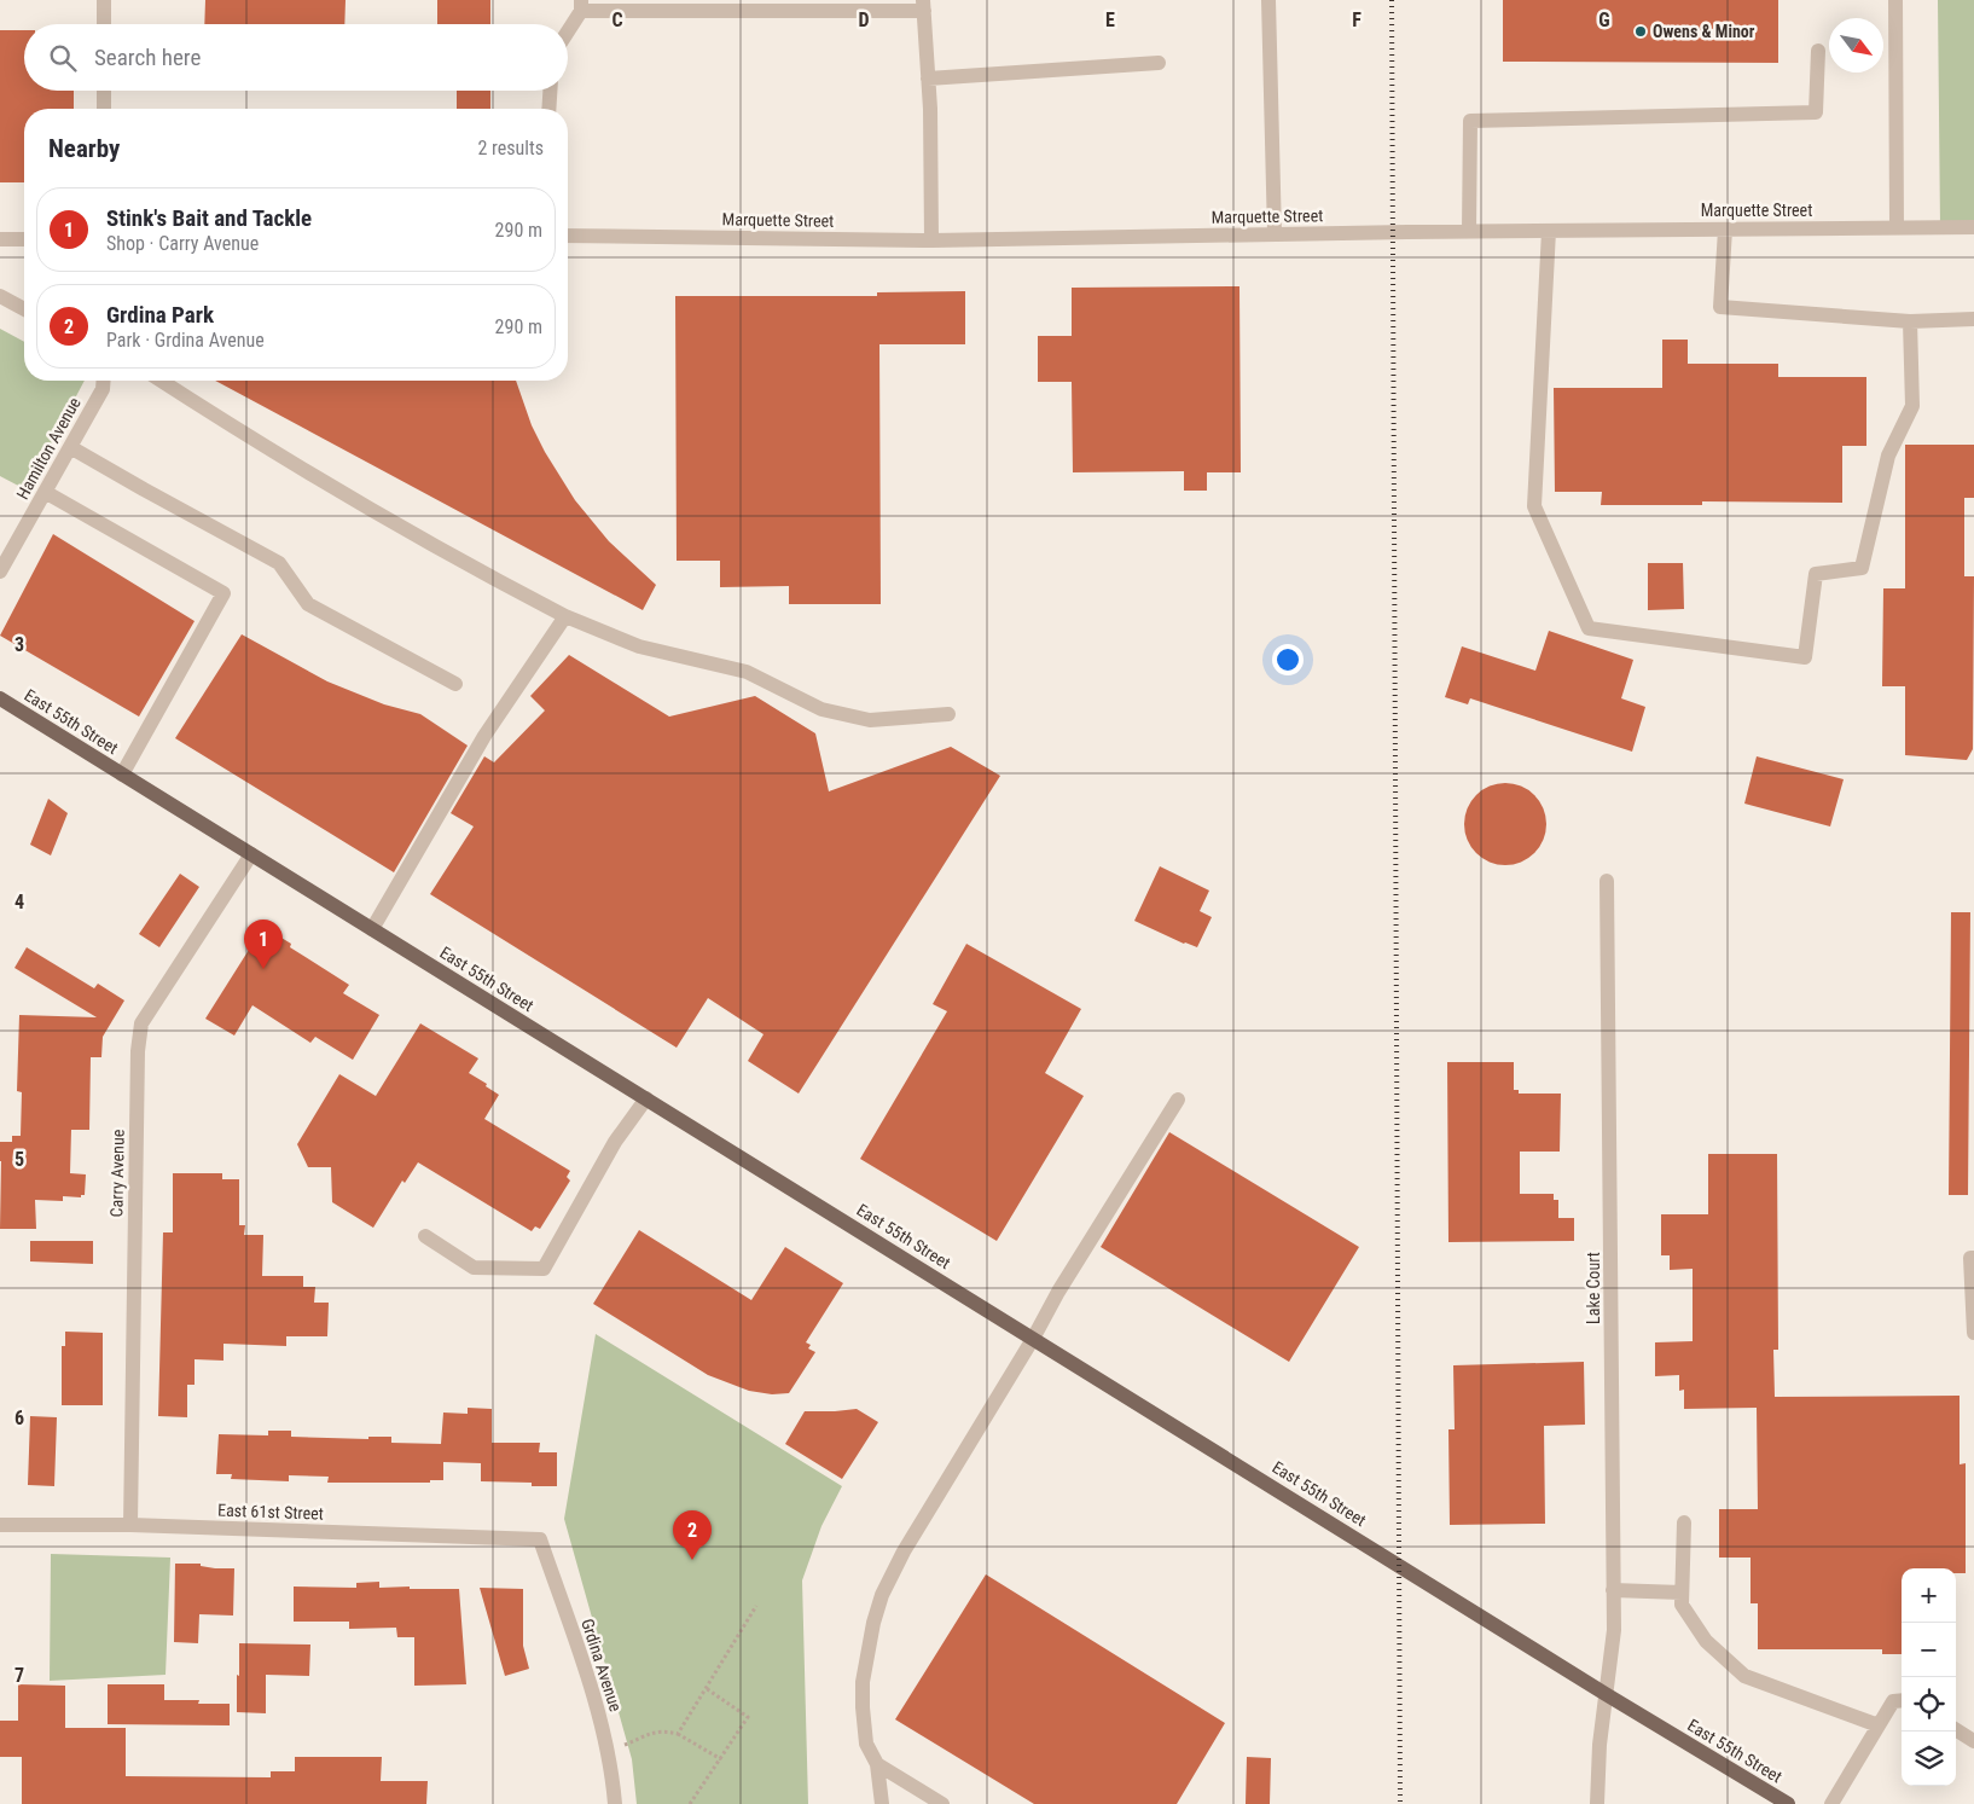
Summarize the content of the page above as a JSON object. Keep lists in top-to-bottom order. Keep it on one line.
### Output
{"streets":{"main road":["East 55th Street"],"street":["Marquette Street","Hamilton Avenue","Carry Avenue","Lake Court","East 61st Street","Grdina Avenue"]},"crossings":[["East 55th Street","Carry Avenue"],["East 55th Street","Lake Court"],["Carry Avenue","East 61st Street"],["East 61st Street","Grdina Avenue"]],"places":["Owens & Minor"],"north":"bottom right","page":{"search":"Search here","heading":["Nearby","2 results"],"list":[{"mark":"1","name":"Stink's Bait and Tackle","note":"Shop · Carry Avenue","value":"290 m"},{"mark":"2","name":"Grdina Park","note":"Park · Grdina Avenue","value":"290 m"}],"pins":["1","2"],"map_buttons":["+","−"]},"grid":{"columns":["C","D","E","F","G"],"rows":["3","4","5","6","7"]}}
